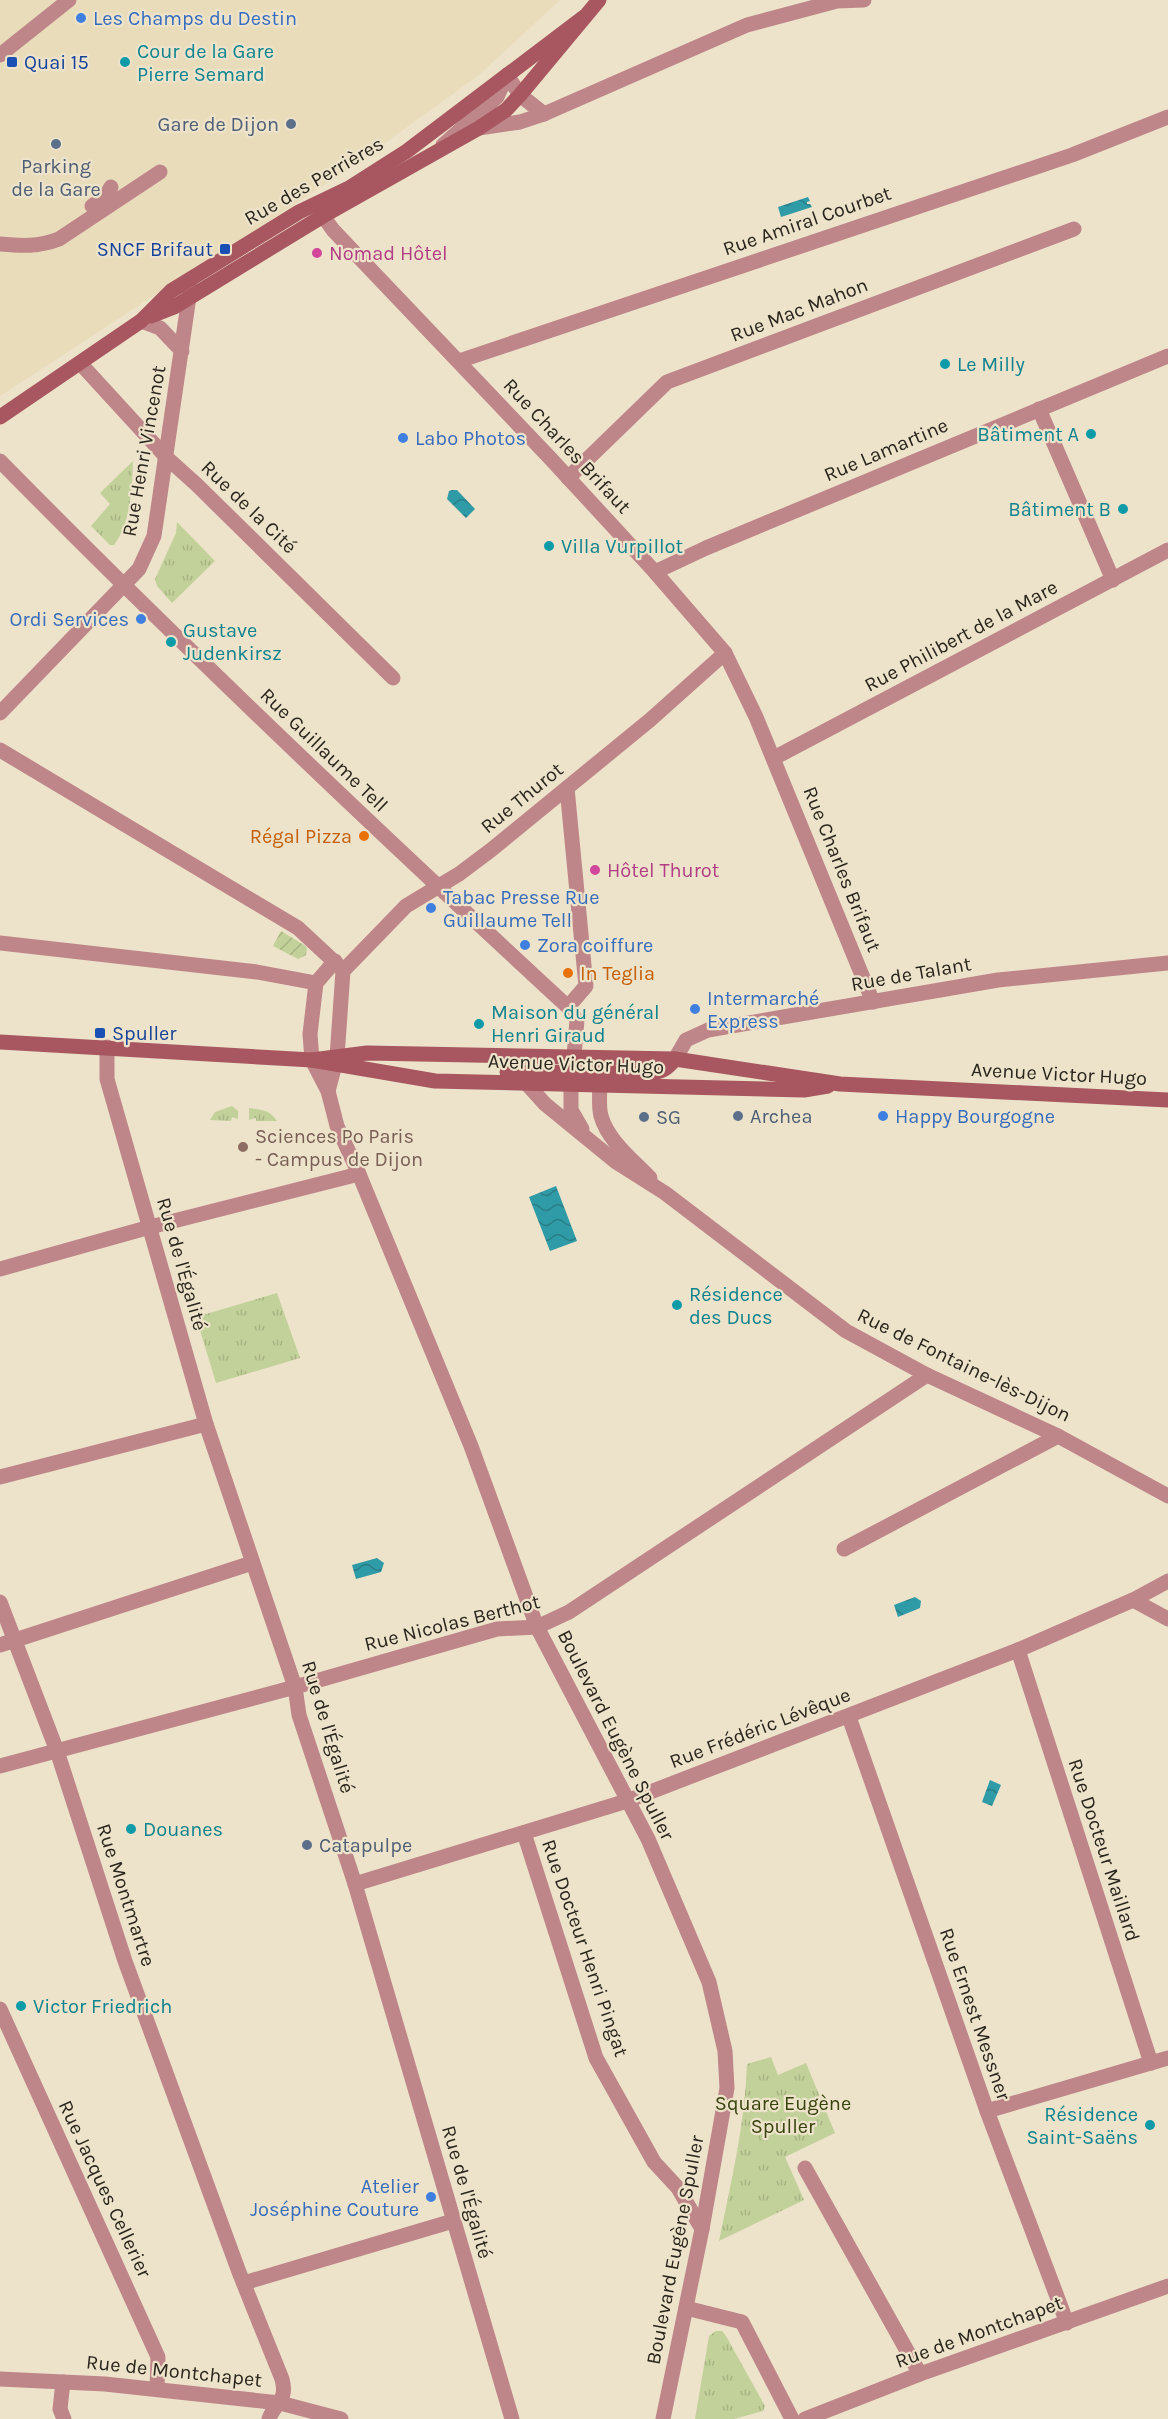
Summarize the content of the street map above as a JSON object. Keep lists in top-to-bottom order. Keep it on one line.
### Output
{"streets":{"main road":["Rue des Perrières","Avenue Victor Hugo"],"street":["Rue Amiral Courbet","Rue Mac Mahon","Rue Charles Brifaut","Rue Lamartine","Rue Henri Vincenot","Rue de la Cité","Rue Philibert de la Mare","Rue Guillaume Tell","Rue Thurot","Rue de Talant","Rue de l'Égalité","Rue de Fontaine-lès-Dijon","Rue Nicolas Berthot","Rue Frédéric Lévêque","Boulevard Eugène Spuller","Rue Docteur Maillard","Rue Montmartre","Rue Docteur Henri Pingat","Rue Ernest Messner","Rue Jacques Cellerier","Rue de Montchapet"]},"crossings":[["Rue des Perrières","Rue Charles Brifaut"],["Rue des Perrières","Rue Henri Vincenot"],["Rue des Perrières","Rue de la Cité"],["Rue Amiral Courbet","Rue Charles Brifaut"],["Rue Mac Mahon","Rue Charles Brifaut"],["Rue Charles Brifaut","Rue Lamartine"],["Rue Charles Brifaut","Rue Philibert de la Mare"],["Rue Charles Brifaut","Rue Thurot"],["Rue Charles Brifaut","Rue de Talant"],["Rue Henri Vincenot","Rue de la Cité"],["Rue Henri Vincenot","Rue Guillaume Tell"],["Rue Guillaume Tell","Rue Thurot"],["Rue de Talant","Avenue Victor Hugo"],["Avenue Victor Hugo","Rue de l'Égalité"],["Avenue Victor Hugo","Rue de Fontaine-lès-Dijon"],["Avenue Victor Hugo","Boulevard Eugène Spuller"],["Rue de l'Égalité","Rue Nicolas Berthot"],["Rue de l'Égalité","Rue Frédéric Lévêque"],["Rue de Fontaine-lès-Dijon","Rue Nicolas Berthot"],["Rue Nicolas Berthot","Boulevard Eugène Spuller"],["Rue Nicolas Berthot","Rue Montmartre"],["Rue Frédéric Lévêque","Boulevard Eugène Spuller"],["Rue Frédéric Lévêque","Rue Docteur Maillard"],["Rue Frédéric Lévêque","Rue Docteur Henri Pingat"],["Rue Frédéric Lévêque","Rue Ernest Messner"],["Boulevard Eugène Spuller","Rue Docteur Henri Pingat"],["Rue Montmartre","Rue de Montchapet"],["Rue Ernest Messner","Rue de Montchapet"],["Rue Jacques Cellerier","Rue de Montchapet"]],"parks":["Square Eugène Spuller"],"places":{"other":["Les Champs du Destin","Cour de la Gare Pierre Semard","Gare de Dijon","Parking de la Gare","Nomad Hôtel","Le Milly","Bâtiment A","Labo Photos","Bâtiment B","Villa Vurpillot","Ordi Services","Gustave Judenkirsz","Régal Pizza","Hôtel Thurot","Tabac Presse Rue Guillaume Tell","Zora coiffure","In Teglia","Intermarché Express","Maison du général Henri Giraud","Archea","Happy Bourgogne","SG","Sciences Po Paris - Campus de Dijon","Résidence des Ducs","Douanes","Catapulpe","Victor Friedrich","Résidence Saint-Saëns","Atelier Joséphine Couture"],"transit":["Quai 15","SNCF Brifaut","Spuller"]}}
